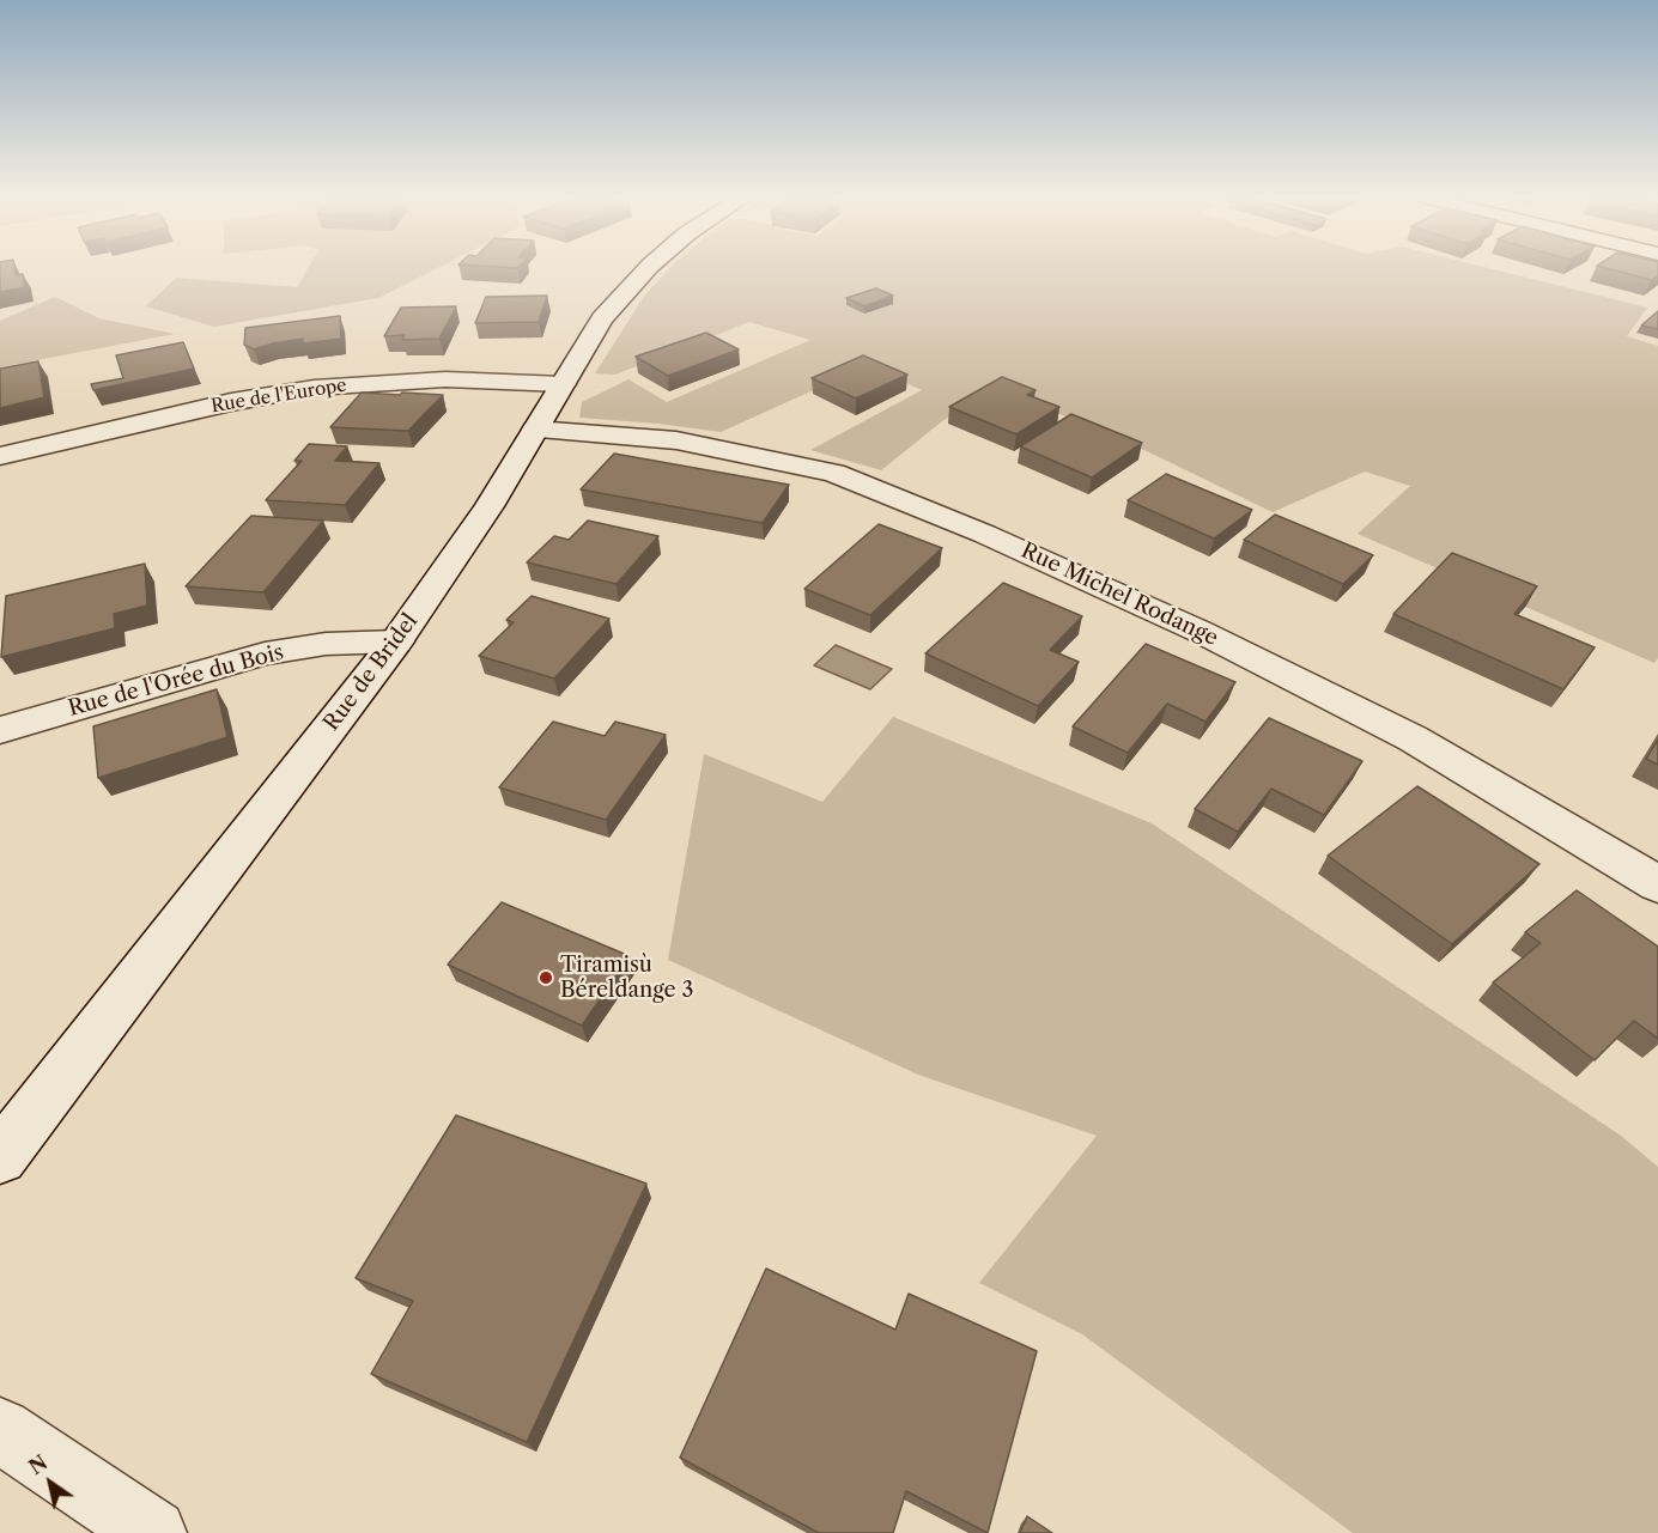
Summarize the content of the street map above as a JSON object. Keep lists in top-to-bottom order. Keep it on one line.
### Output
{"streets":{"street":["Rue de l'Europe","Rue Michel Rodange","Rue de Bridel","Rue de l'Orée du Bois"]},"crossings":[["Rue de l'Europe","Rue de Bridel"],["Rue Michel Rodange","Rue de Bridel"],["Rue de Bridel","Rue de l'Orée du Bois"]],"places":["Tiramisù Béreldange 3"],"north":"top left"}
